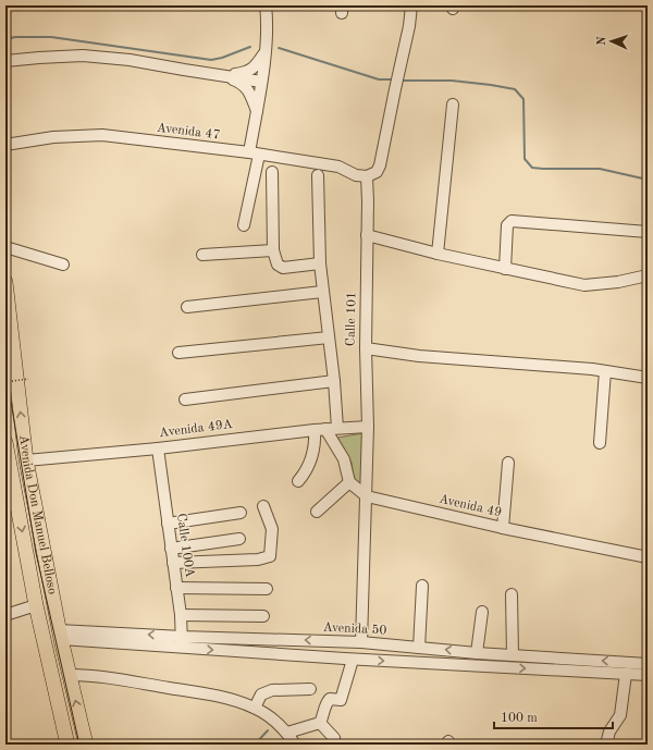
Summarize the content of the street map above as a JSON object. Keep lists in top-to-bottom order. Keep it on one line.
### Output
{"streets":{"main road":["Avenida Don Manuel Belloso"],"street":["Avenida 47","Calle 101","Avenida 49A","Avenida 49","Calle 100A","Avenida 50"]},"crossings":[["Avenida 47","Calle 101"],["Calle 101","Avenida 49A"],["Calle 101","Avenida 49"],["Calle 101","Avenida 50"],["Avenida 49A","Avenida Don Manuel Belloso"],["Avenida 49A","Calle 100A"],["Avenida Don Manuel Belloso","Avenida 50"],["Calle 100A","Avenida 50"]],"scale_bar":"100 m","north":"left"}
